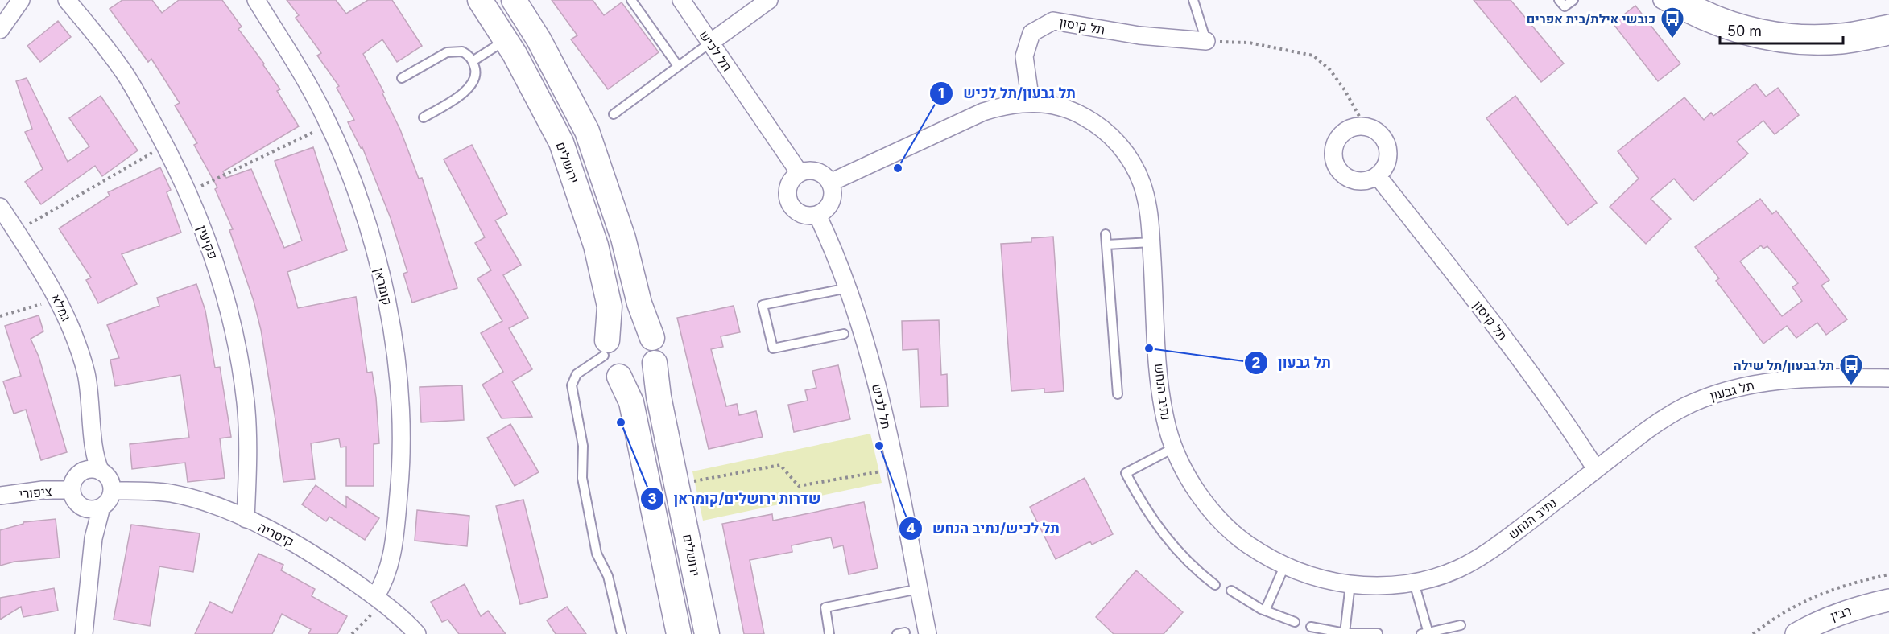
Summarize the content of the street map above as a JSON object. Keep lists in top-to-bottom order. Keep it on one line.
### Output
{"streets":{"main road":["ירושלים"],"street":["תל קיסון","תל לכיש","פקיעין","קומראן","גמלא","תל גבעון","נתיב הנחש","ציפורי","קיסריה","רבין"]},"crossings":[["תל קיסון","תל גבעון"],["תל קיסון","נתיב הנחש"],["תל לכיש","נתיב הנחש"],["פקיעין","קיסריה"],["קומראן","קיסריה"],["גמלא","ציפורי"],["גמלא","קיסריה"],["תל גבעון","נתיב הנחש"],["ציפורי","קיסריה"]],"places":{"bus stop":["כובשי אילת/בית אפרים","תל גבעון/תל שילה"],"other":["תל גבעון/תל לכיש","תל גבעון","שדרות ירושלים/קומראן","תל לכיש/נתיב הנחש"]},"scale_bar":"50 m"}
